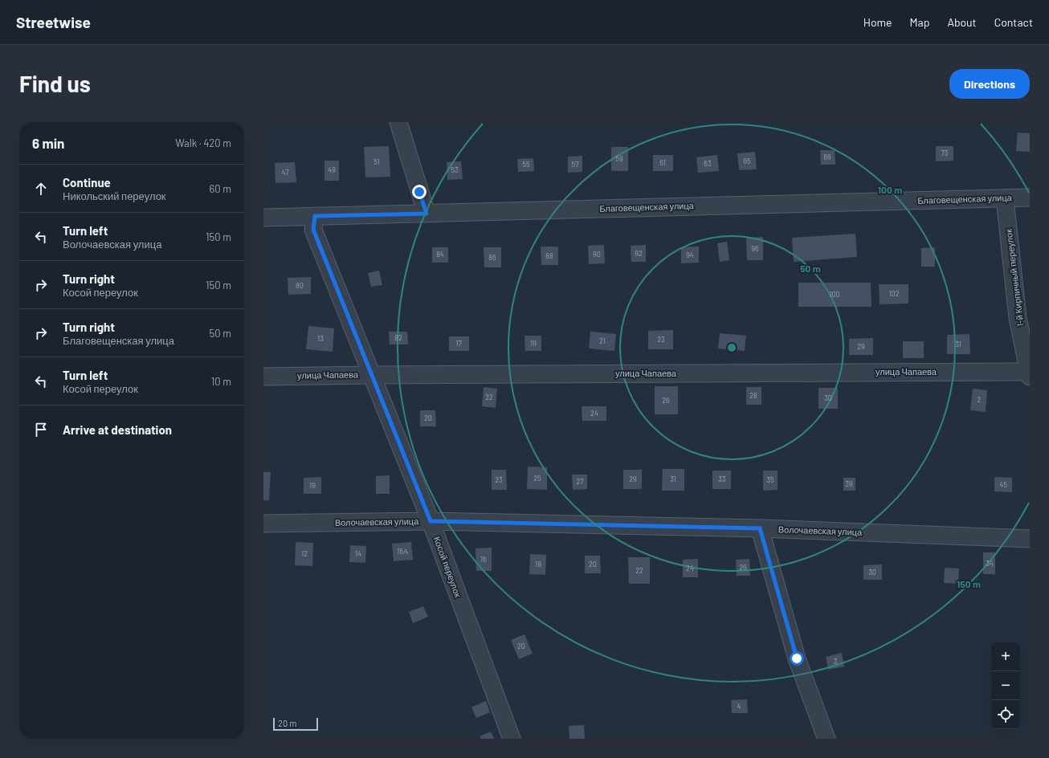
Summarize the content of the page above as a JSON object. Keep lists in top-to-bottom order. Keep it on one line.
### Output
{"streets":{"street":["Благовещенская улица","1-й Кирпичный переулок","улица Чапаева","Волочаевская улица","Косой переулок"]},"crossings":[["Благовещенская улица","1-й Кирпичный переулок"],["Благовещенская улица","Косой переулок"],["1-й Кирпичный переулок","улица Чапаева"],["улица Чапаева","Косой переулок"],["Волочаевская улица","Косой переулок"]],"house_numbers":["73","69","59","65","51","61","63","55","57","49","53","47","96","92","84","90","94","88","86","80","102","100","82","13","23","21","17","19","31","29","28","22","30","2","26","24","20","25","29","31","33","23","35","27","39","45","19","16А","12","14","16","34","18","20","26","24","22","30","20","3","4"],"scale_bar":"20 m","page":{"header":"Streetwise","nav":["Home","Map","About","Contact"],"buttons":"Directions","title":"Find us","heading":["6 min","Walk · 420 m"],"list":[["Continue","Никольский переулок","60 m"],["Turn left","Волочаевская улица","150 m"],["Turn right","Косой переулок","150 m"],["Turn right","Благовещенская улица","50 m"],["Turn left","Косой переулок","10 m"],"Arrive at destination"],"map_buttons":["+","−"],"scale":"20 m"},"rings":["100 m","50 m","150 m"]}
